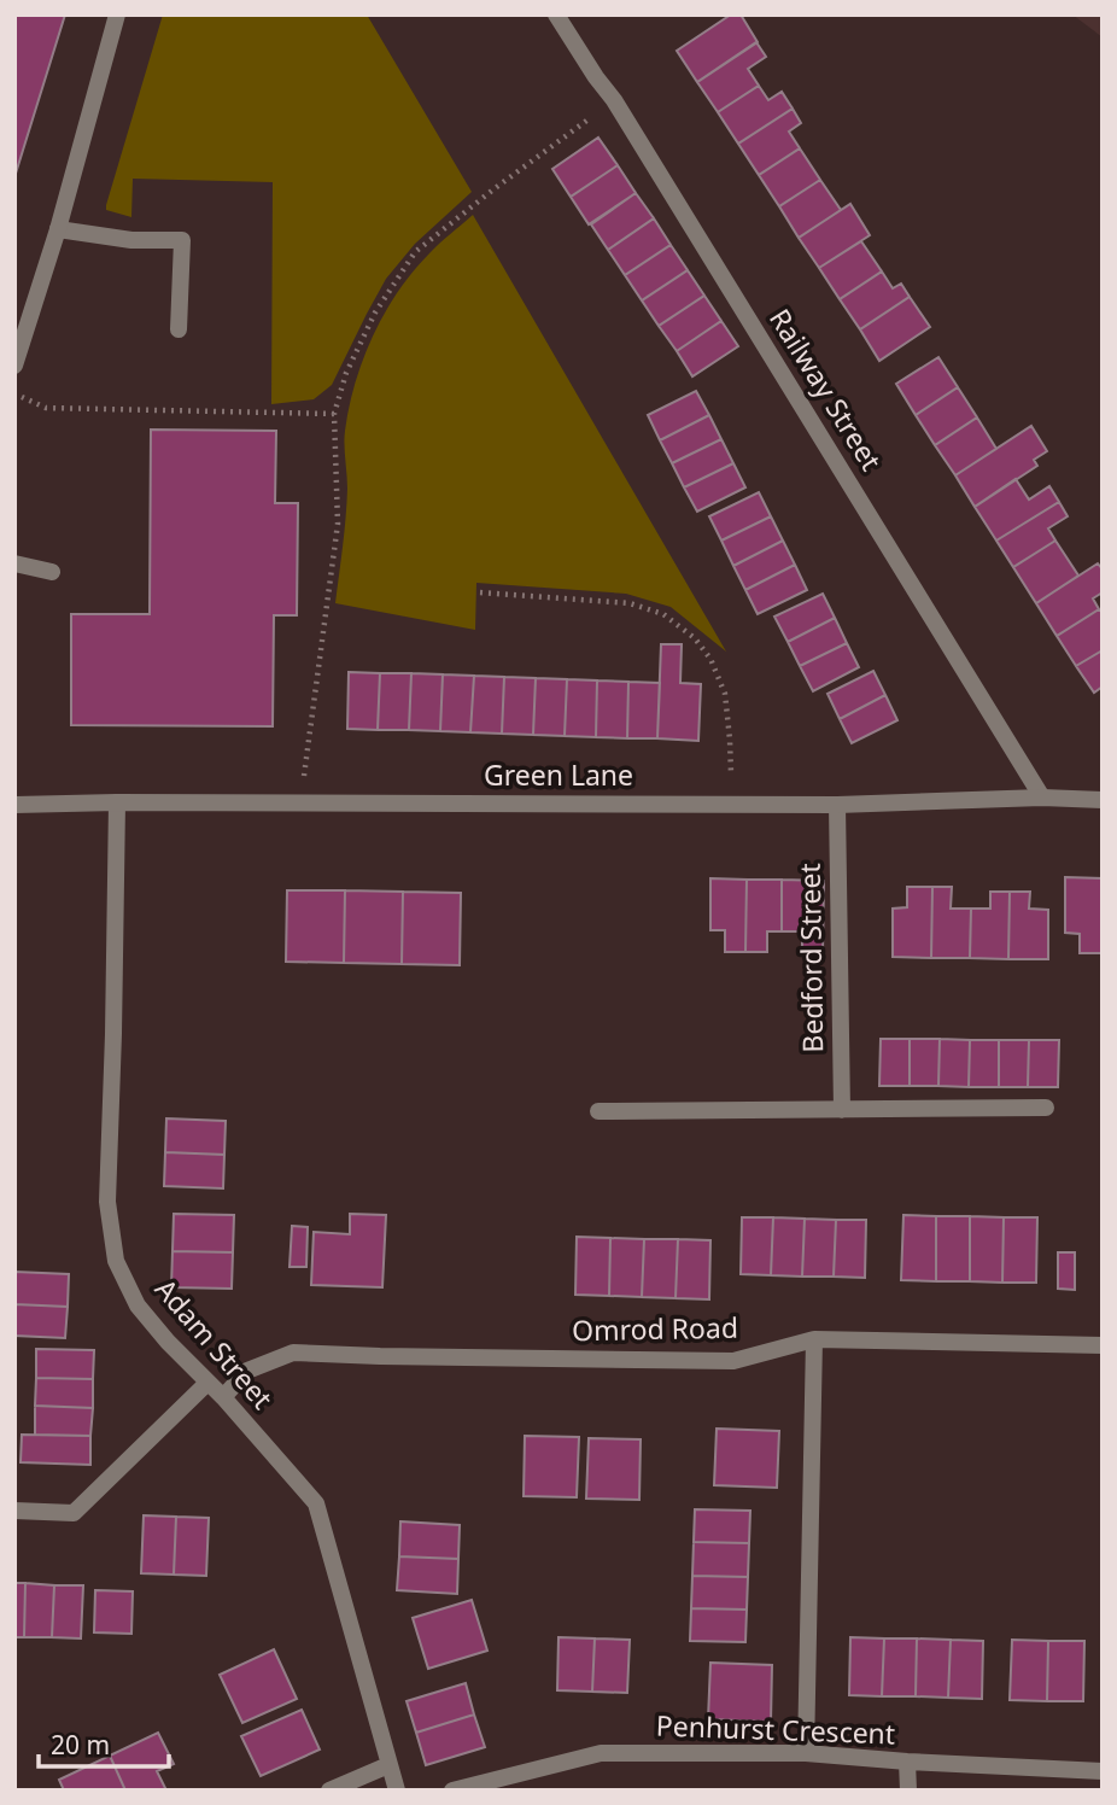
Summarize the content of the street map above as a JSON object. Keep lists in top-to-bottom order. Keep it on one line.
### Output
{"streets":{"street":["Railway Street","Green Lane","Bedford Street","Omrod Road","Adam Street","Penhurst Crescent"]},"crossings":[["Railway Street","Green Lane"],["Green Lane","Bedford Street"],["Green Lane","Adam Street"],["Omrod Road","Adam Street"]],"scale_bar":"20 m"}
